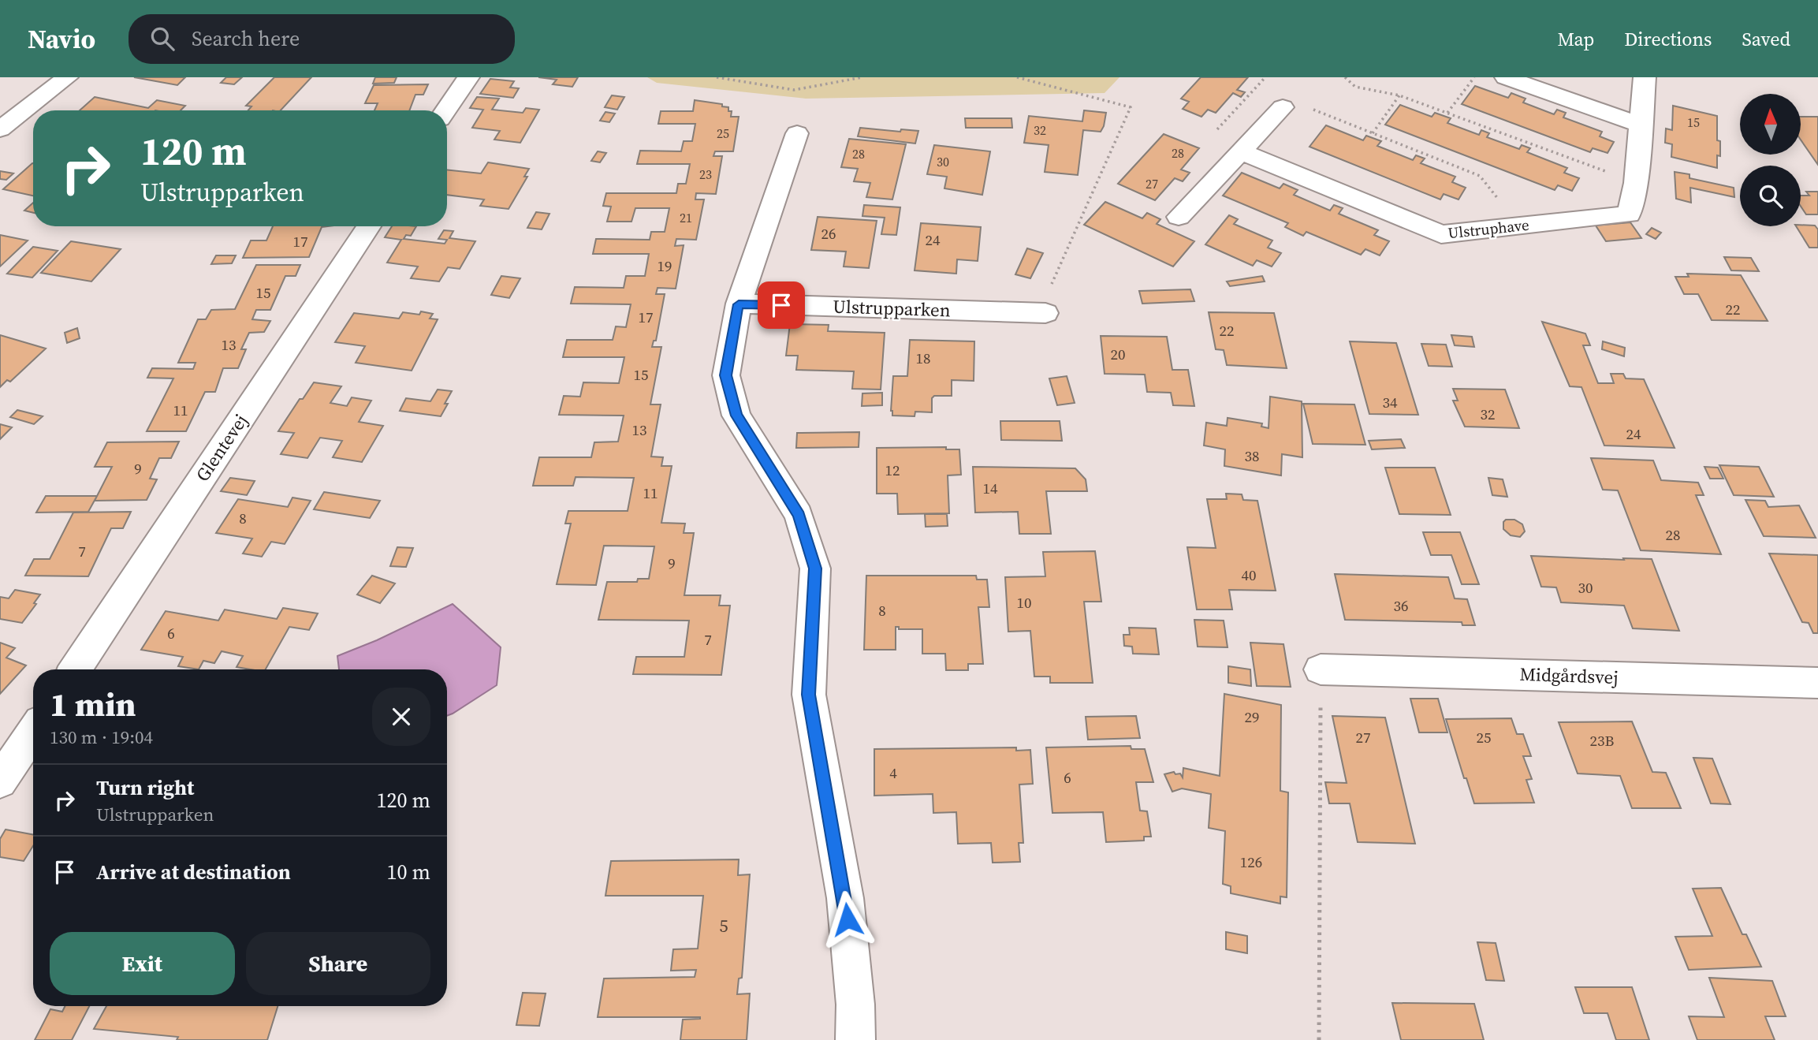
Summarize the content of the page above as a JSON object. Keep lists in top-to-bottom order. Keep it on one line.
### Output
{"streets":{"street":["Ulstruphave","Ulstrupparken","Glentevej","Midgårdsvej"]},"house_numbers":["15","32","25","28","28","30","23","27","21","26","24","17","19","15","22","17","22","13","20","18","15","34","11","32","13","24","38","9","12","14","11","8","28","7","9","40","30","10","36","8","6","7","29","27","25","23B","4","6","126","5"],"north":"top","page":{"header":"Navio","search":"Search here","nav":["Map","Directions","Saved"],"turn":["120 m","Ulstrupparken"],"heading":["1 min","130 m · 19:04"],"list":[{"name":"Turn right","note":"Ulstrupparken","value":"120 m"},{"name":"Arrive at destination","value":"10 m"}],"buttons":["Exit","Share"]}}
